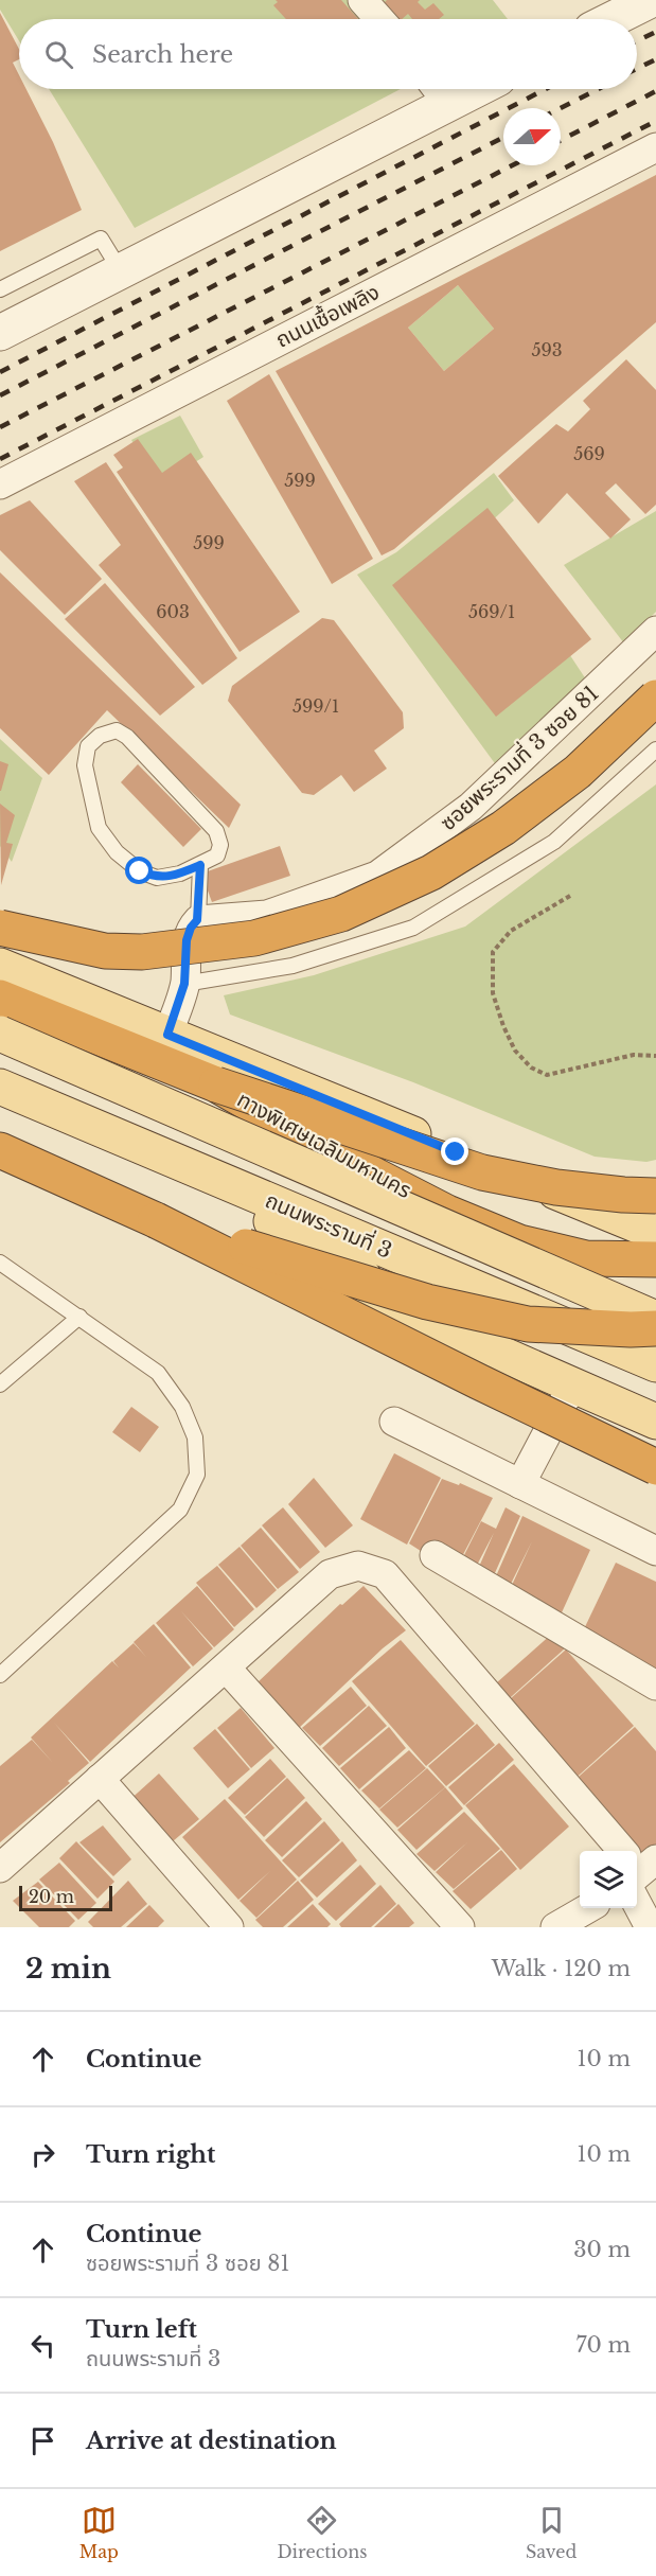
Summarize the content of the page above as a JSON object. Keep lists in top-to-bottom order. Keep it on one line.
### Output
{"streets":{"highway":["ทางพิเศษเฉลิมมหานคร"],"main road":["ถนนพระรามที่ 3"],"street":["ถนนเชื้อเพลิง","ซอยพระรามที่ 3 ซอย 81"]},"house_numbers":["593","569","599","599","603","569/1","599/1"],"scale_bar":"20 m","north":"right","page":{"search":"Search here","scale":"20 m","heading":["2 min","Walk · 120 m"],"list":[["Continue","10 m"],["Turn right","10 m"],["Continue","ซอยพระรามที่ 3 ซอย 81","30 m"],["Turn left","ถนนพระรามที่ 3","70 m"],"Arrive at destination"],"nav":["Map","Directions","Saved"]}}
